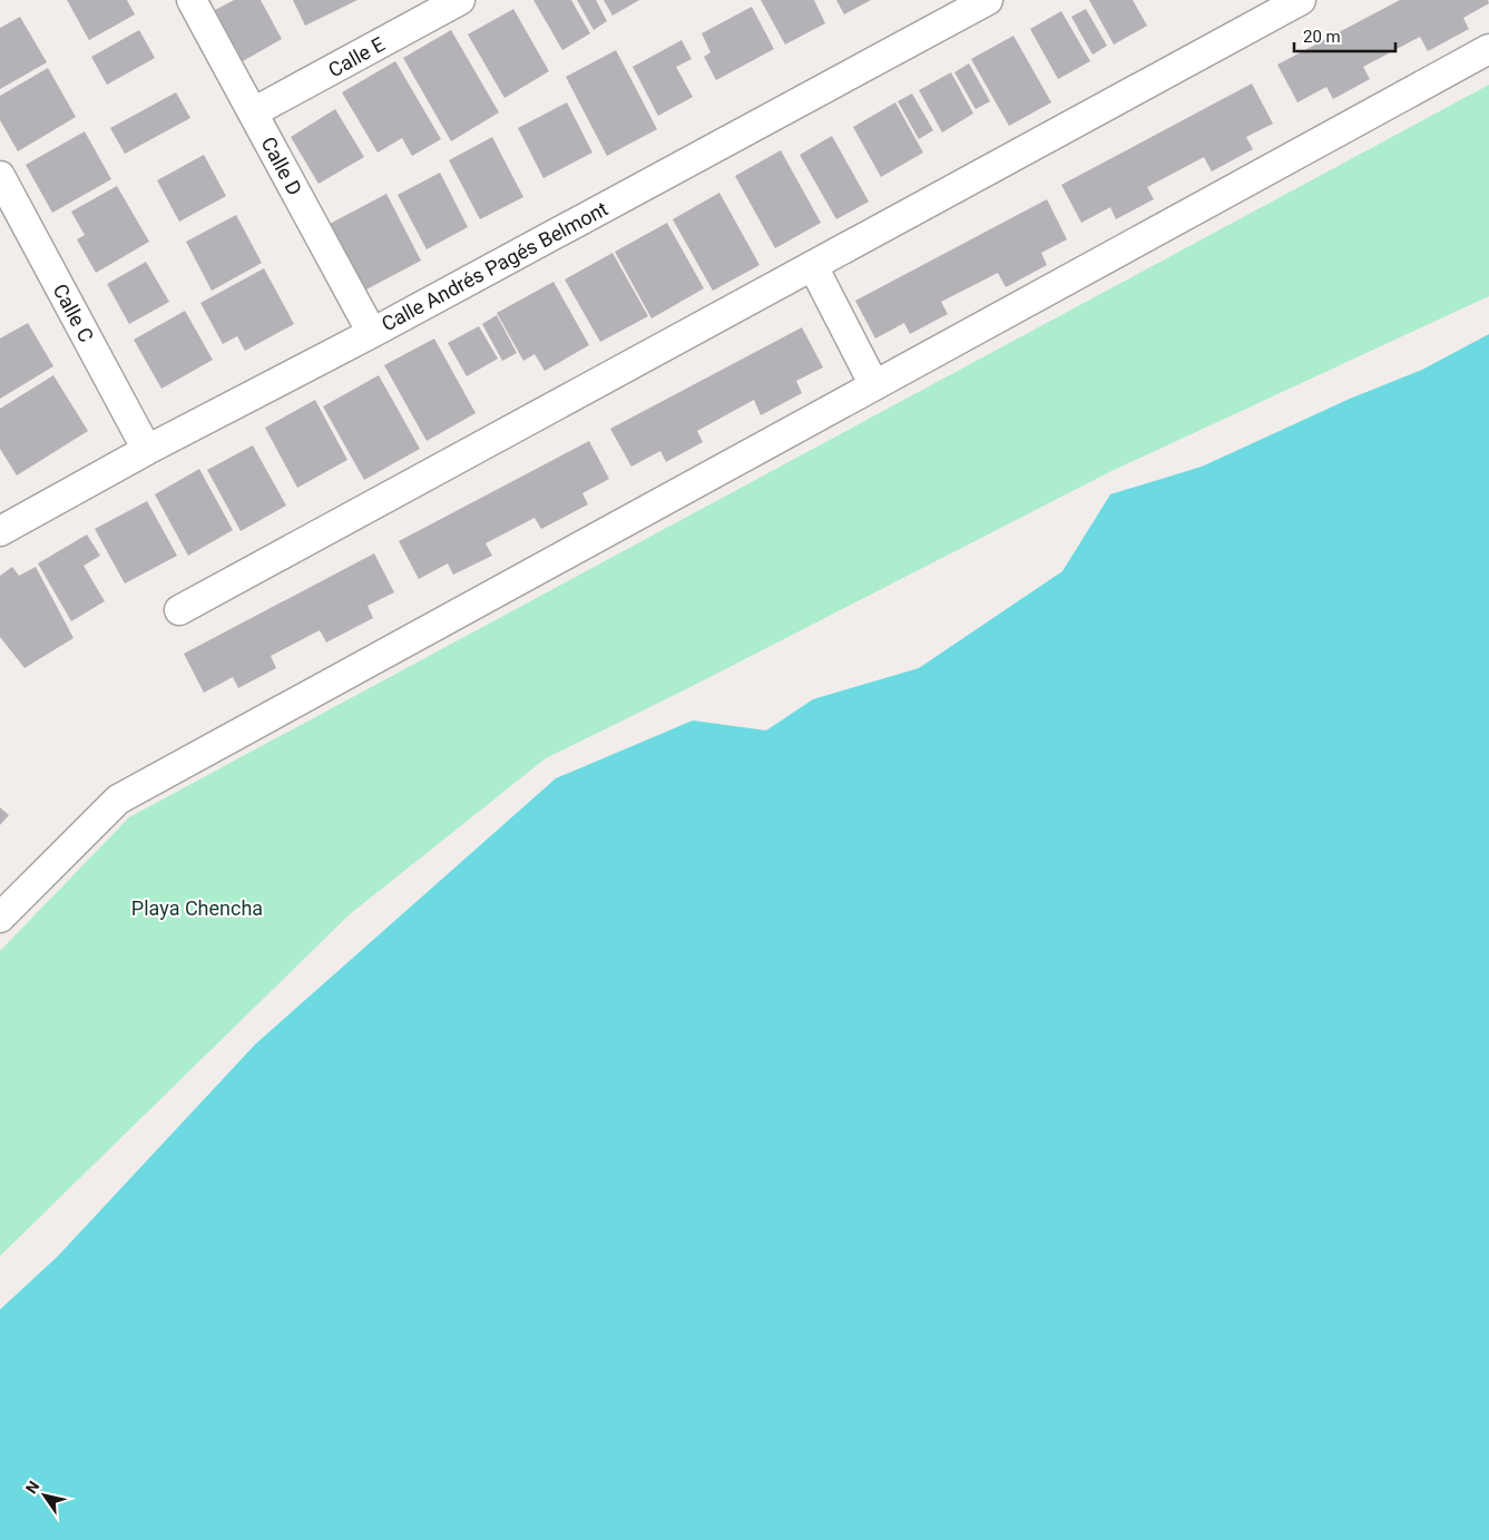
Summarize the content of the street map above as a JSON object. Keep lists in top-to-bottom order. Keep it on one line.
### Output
{"streets":{"street":["Calle E","Calle D","Calle Andrés Pagés Belmont","Calle C"]},"crossings":[["Calle E","Calle D"],["Calle D","Calle Andrés Pagés Belmont"],["Calle Andrés Pagés Belmont","Calle C"]],"parks":["Playa Chencha"],"scale_bar":"20 m","north":"top left"}
